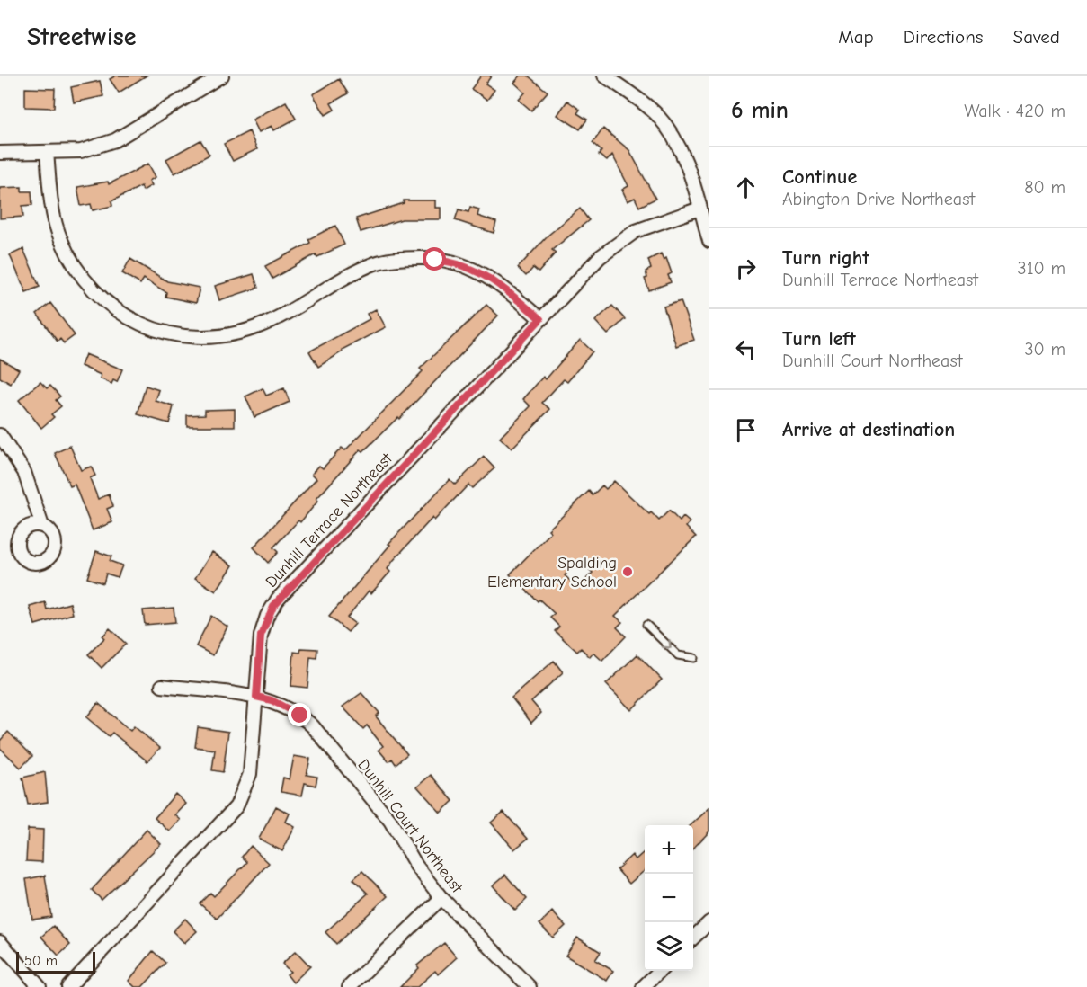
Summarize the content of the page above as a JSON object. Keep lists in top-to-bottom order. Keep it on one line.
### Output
{"streets":{"street":["Dunhill Terrace Northeast","Dunhill Court Northeast"]},"crossings":[["Dunhill Terrace Northeast","Dunhill Court Northeast"]],"places":["Spalding Elementary School"],"scale_bar":"50 m","page":{"header":"Streetwise","nav":["Map","Directions","Saved"],"heading":["6 min","Walk · 420 m"],"list":[["Continue","Abington Drive Northeast","80 m"],["Turn right","Dunhill Terrace Northeast","310 m"],["Turn left","Dunhill Court Northeast","30 m"],"Arrive at destination"],"map_buttons":["+","−"],"scale":"50 m"}}
